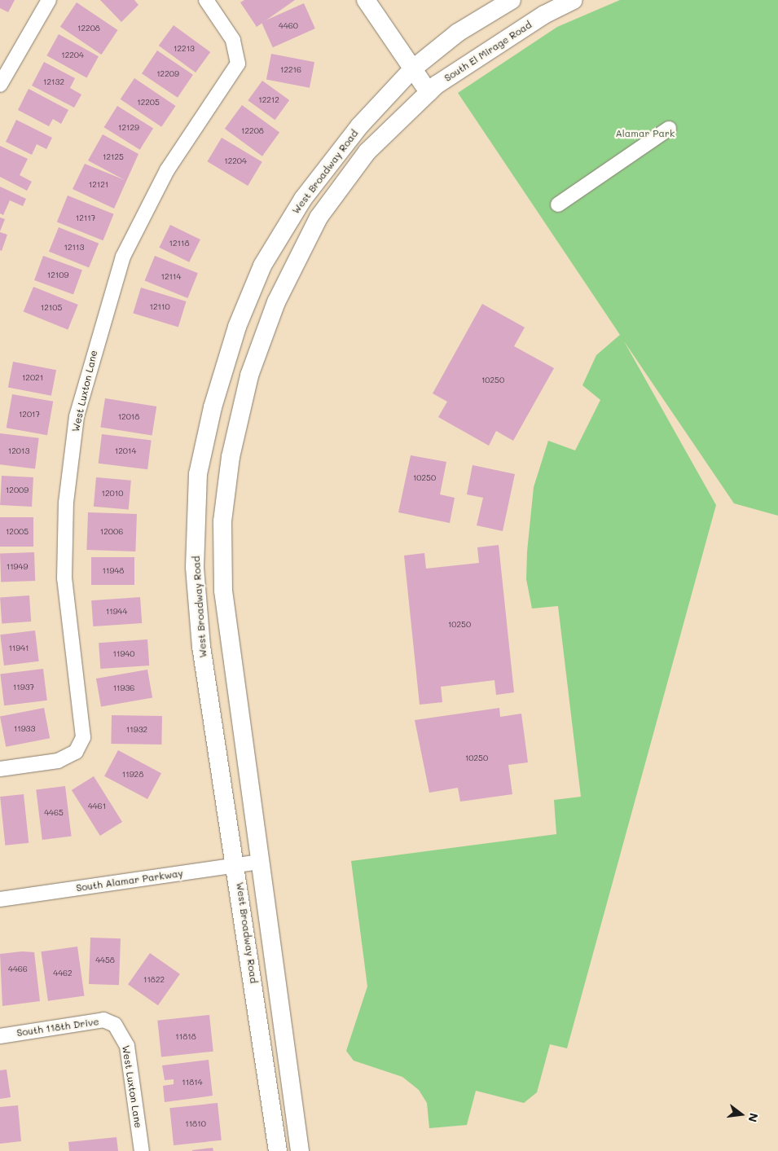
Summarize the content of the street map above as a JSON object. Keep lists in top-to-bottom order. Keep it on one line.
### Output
{"streets":{"main road":["South El Mirage Road","West Broadway Road"],"street":["West Luxton Lane","South Alamar Parkway","South 118th Drive"]},"crossings":[["West Broadway Road","South Alamar Parkway"],["West Luxton Lane","South 118th Drive"]],"parks":["Alamar Park"],"house_numbers":["4460","12208","12213","12204","12216","12209","12132","12212","12205","12129","12208","12125","12204","12121","12117","12118","12113","12109","12114","12110","12105","12021","10250","12017","12018","12013","12014","10250","12009","12010","12005","12006","11949","11948","11944","10250","11941","11940","11937","11936","11933","11932","10250","11928","4461","4465","4458","4466","4462","11822","11818","11814","11810"],"north":"right"}
